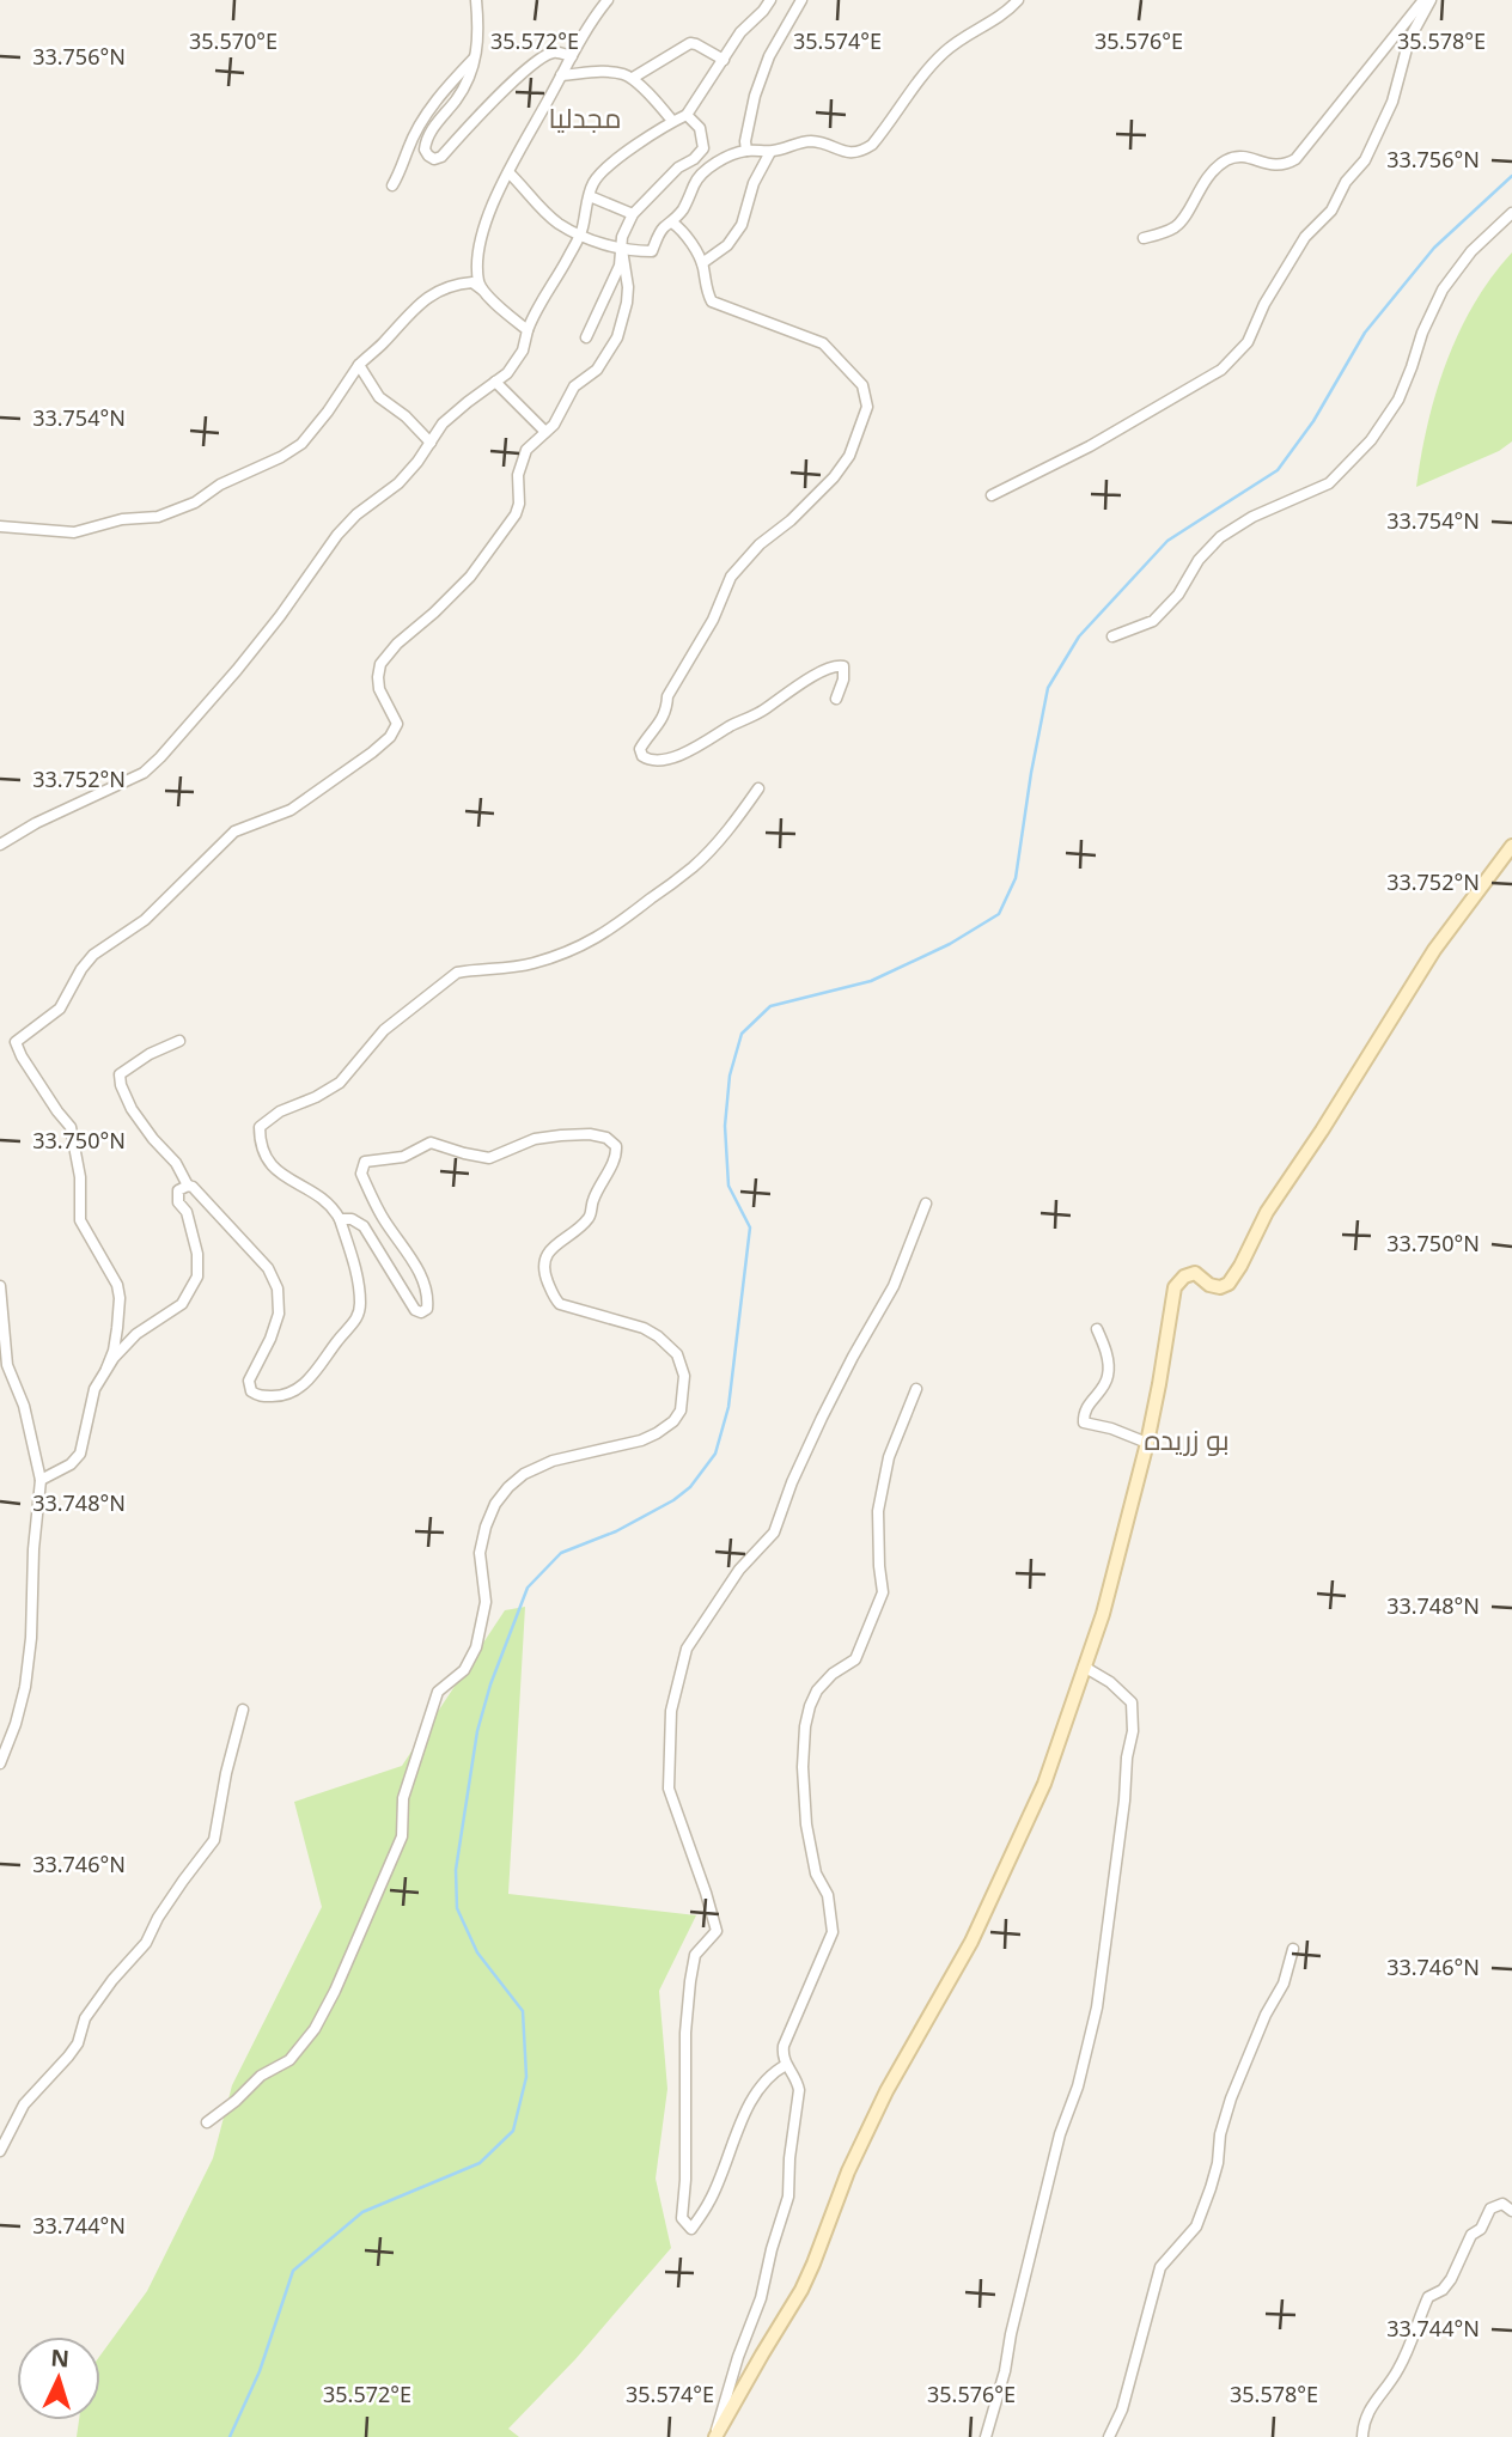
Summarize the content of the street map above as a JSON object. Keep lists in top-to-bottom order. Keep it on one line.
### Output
{"districts":["مجدليا","بو زريده"],"north":"top","coordinates":["35.570°E","35.572°E","35.574°E","35.576°E","35.578°E","33.756°N","33.754°N","33.752°N","33.750°N","33.748°N","33.746°N","33.744°N"]}
